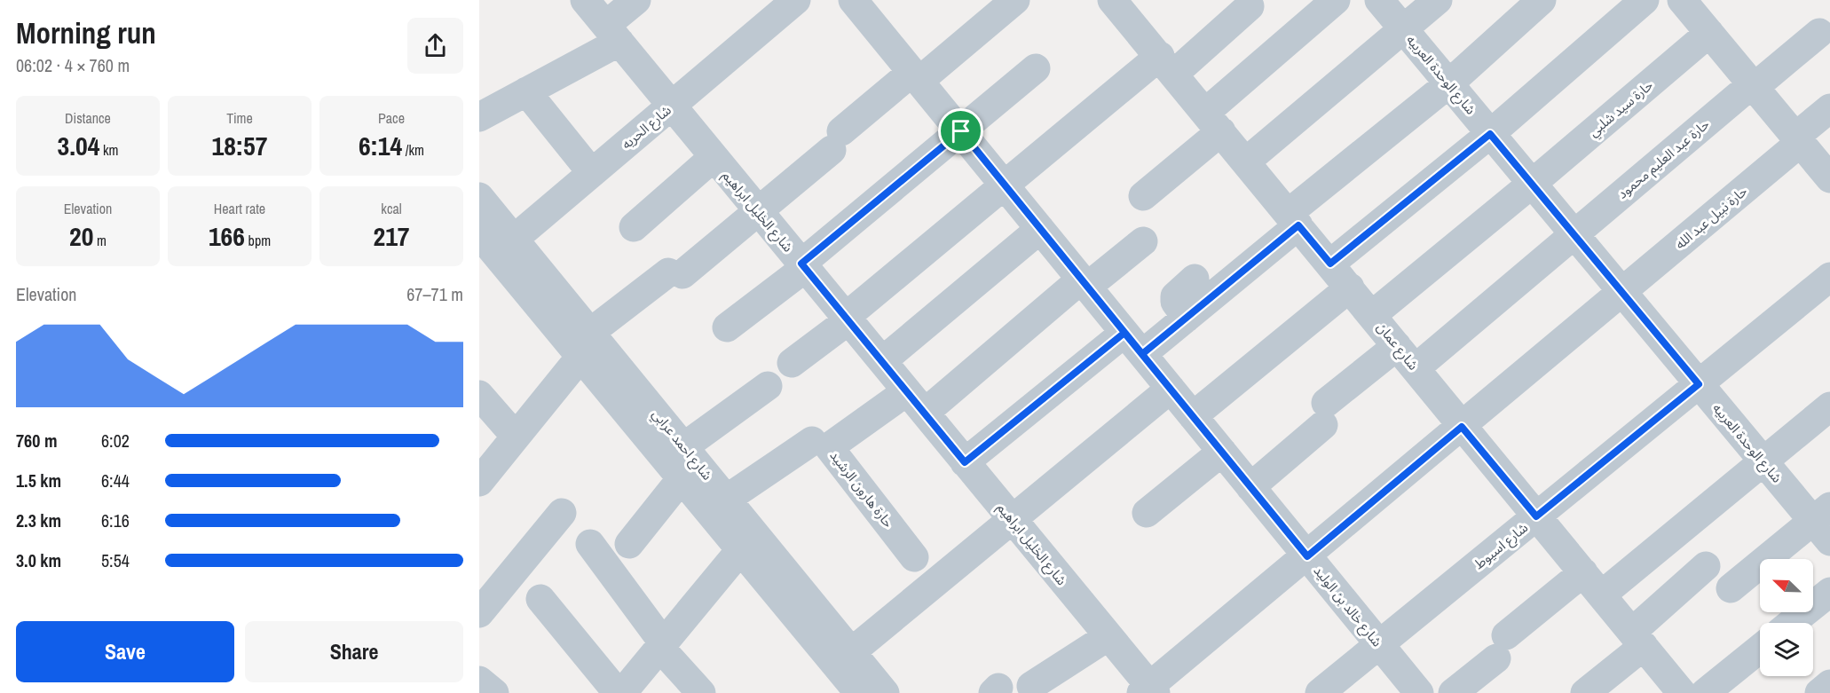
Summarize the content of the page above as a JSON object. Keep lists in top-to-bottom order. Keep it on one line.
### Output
{"streets":{"street":["شارع الوحدة العربيه","حارة سيد شلبي","شارع الحريه","حارة عبد العليم محمود","شارع الخليل ابراهيم","حارة نبيل عبد الله","شارع عمان","شارع احمد عرابي","حارة هارون الرشيد","شارع اسيوط","شارع خالد بن الوليد"]},"crossings":[["شارع الوحدة العربيه","حارة سيد شلبي"],["شارع الوحدة العربيه","حارة عبد العليم محمود"],["شارع الوحدة العربيه","حارة نبيل عبد الله"],["شارع الوحدة العربيه","شارع اسيوط"],["حارة سيد شلبي","شارع عمان"],["شارع الحريه","شارع الخليل ابراهيم"],["شارع الحريه","شارع احمد عرابي"],["حارة عبد العليم محمود","شارع عمان"],["شارع الخليل ابراهيم","حارة نبيل عبد الله"],["شارع الخليل ابراهيم","حارة هارون الرشيد"],["حارة نبيل عبد الله","شارع عمان"],["حارة نبيل عبد الله","شارع خالد بن الوليد"],["شارع عمان","شارع اسيوط"],["شارع اسيوط","شارع خالد بن الوليد"]],"north":"top left","page":{"heading":["Morning run","06:02 · 4 × 760 m"],"stats":[["Distance","3.04 km"],["Time","18:57"],["Pace","6:14 /km"],["Elevation","20 m"],["Heart rate","166 bpm"],["kcal","217"]],"chart":["Elevation","67–71 m"],"list":[{"name":"760 m","note":"6:02"},{"name":"1.5 km","note":"6:44"},{"name":"2.3 km","note":"6:16"},{"name":"3.0 km","note":"5:54"}],"buttons":["Save","Share"]}}
